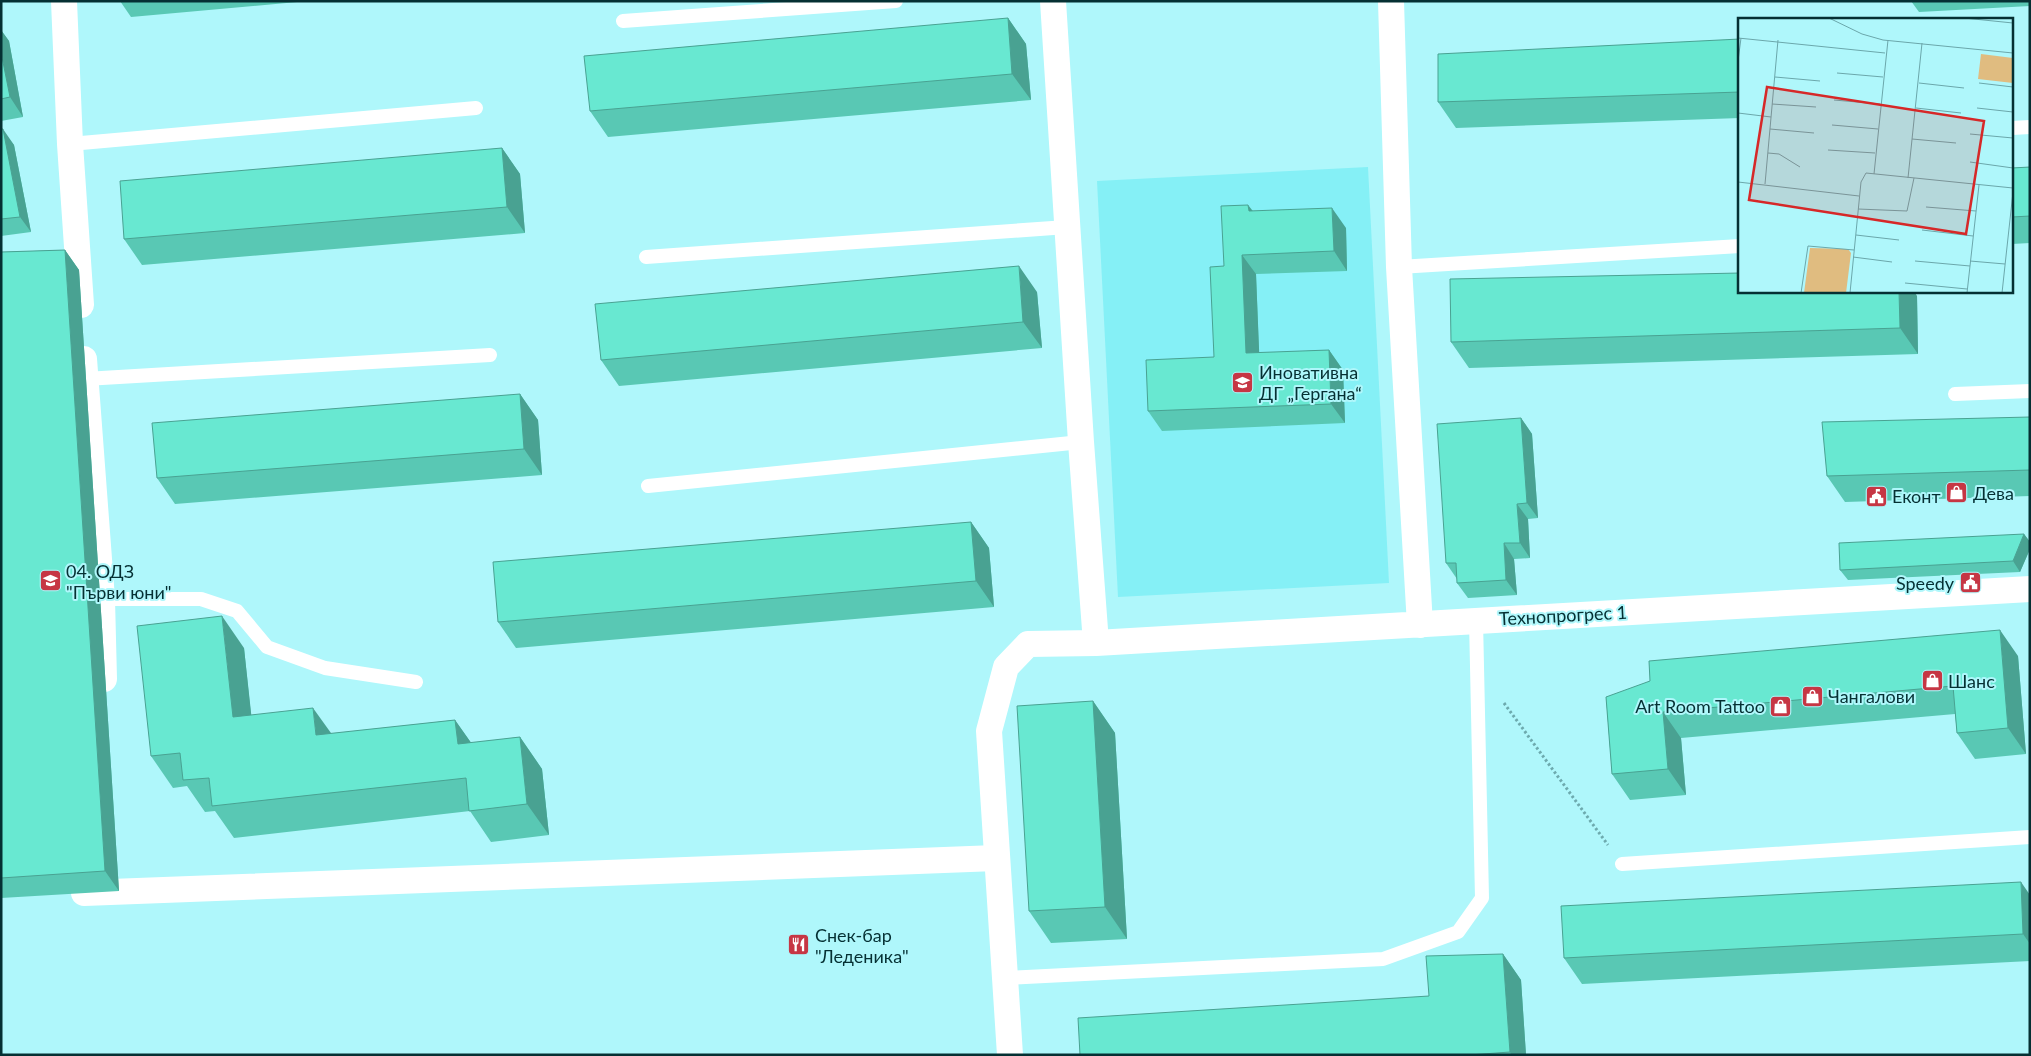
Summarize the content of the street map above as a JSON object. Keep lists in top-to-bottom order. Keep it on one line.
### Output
{"streets":{"street":["Технопрогрес 1"]},"places":{"school or university":["Иновативна ДГ „Гергана“","04. ОДЗ \"Първи юни\""],"shop":["Дева","Шанс","Чангалови","Art Room Tattoo"],"public building":["Еконт","Speedy"],"restaurant":["Снек-бар \"Леденика\""]}}
